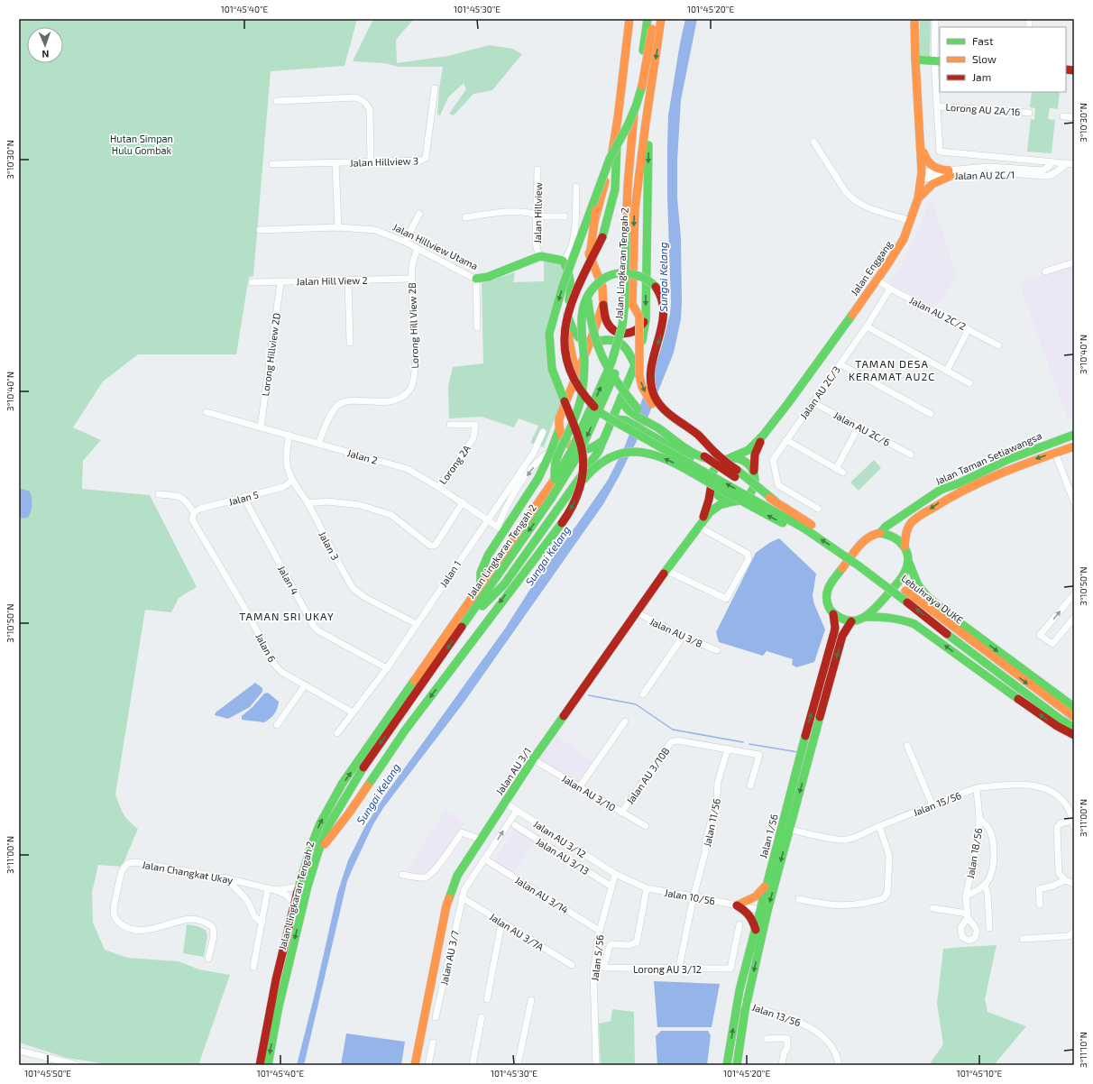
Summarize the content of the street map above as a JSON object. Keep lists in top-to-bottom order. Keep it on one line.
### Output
{"streets":{"main road":["Jalan Hillview Utama","Jalan Lingkaran Tengah 2","Jalan Enggang","Jalan Taman Setiawangsa","Lebuhraya DUKE","Jalan AU 3/1","Jalan 1/56"],"street":["Lorong AU 2A/16","Jalan Hillview 3","Jalan AU 2C/1","Jalan Hillview","Jalan Hill View 2","Jalan AU 2C/2","Lorong Hill View 2B","Lorong Hillview 2D","Jalan AU 2C/3","Jalan AU 2C/6","Jalan 2","Lorong 2A","Jalan 5","Jalan 3","Jalan 1","Jalan 4","Jalan AU 3/8","Jalan 6","Jalan AU 3/10B","Jalan AU 3/10","Jalan 15/56","Jalan 11/56","Jalan AU 3/12","Jalan 18/56","Jalan AU 3/13","Jalan Changkat Ukay","Jalan AU 3/14","Jalan 10/56","Jalan AU 3/7A","Jalan AU 3/7","Jalan 5/56","Lorong AU 3/12","Jalan 13/56"]},"crossings":[["Lorong AU 2A/16","Jalan AU 2C/1"],["Jalan AU 2C/1","Jalan Enggang"],["Jalan Hillview","Jalan Hillview Utama"],["Jalan Hillview Utama","Lorong Hill View 2B"],["Jalan Lingkaran Tengah 2","Jalan Changkat Ukay"],["Jalan Enggang","Jalan AU 2C/2"],["Jalan Enggang","Jalan AU 3/1"],["Jalan Hill View 2","Lorong Hill View 2B"],["Jalan Hill View 2","Lorong Hillview 2D"],["Jalan AU 2C/2","Jalan AU 2C/3"],["Lorong Hill View 2B","Jalan 2"],["Lorong Hillview 2D","Jalan 2"],["Jalan AU 2C/3","Jalan AU 2C/6"],["Jalan 2","Lorong 2A"],["Jalan 2","Jalan 3"],["Jalan 2","Jalan 1"],["Jalan Taman Setiawangsa","Jalan 1/56"],["Jalan 5","Jalan 3"],["Jalan 5","Jalan 4"],["Jalan 5","Jalan 6"],["Jalan 3","Jalan 1"],["Jalan 1","Jalan 4"],["Jalan 1","Jalan 6"],["Jalan AU 3/8","Jalan AU 3/1"],["Jalan AU 3/1","Jalan AU 3/10"],["Jalan AU 3/1","Jalan AU 3/12"],["Jalan AU 3/10B","Jalan AU 3/10"],["Jalan AU 3/10B","Jalan 11/56"],["Jalan 15/56","Jalan 1/56"],["Jalan 15/56","Jalan 18/56"],["Jalan 11/56","Jalan 10/56"],["Jalan 11/56","Lorong AU 3/12"],["Jalan 1/56","Jalan 10/56"],["Jalan 1/56","Jalan 13/56"],["Jalan AU 3/12","Jalan 10/56"],["Jalan AU 3/12","Jalan AU 3/7"],["Jalan AU 3/12","Jalan 5/56"],["Jalan AU 3/13","Jalan 5/56"],["Jalan AU 3/14","Jalan AU 3/7"],["Jalan AU 3/14","Jalan 5/56"],["Jalan 10/56","Jalan 5/56"],["Jalan 10/56","Lorong AU 3/12"],["Jalan AU 3/7A","Jalan AU 3/7"]],"districts":["TAMAN DESA KERAMAT AU2C","TAMAN SRI UKAY"],"water":["Sungai Kelang"],"parks":["Hutan Simpan Hulu Gombak"],"legend":["Fast","Slow","Jam"],"north":"bottom","coordinates":["101°45'40\"E","101°45'30\"E","101°45'20\"E","3°10'30\"N","3°10'40\"N","3°10'50\"N","3°11'00\"N","3°11'10\"N","101°45'50\"E","101°45'10\"E"]}
